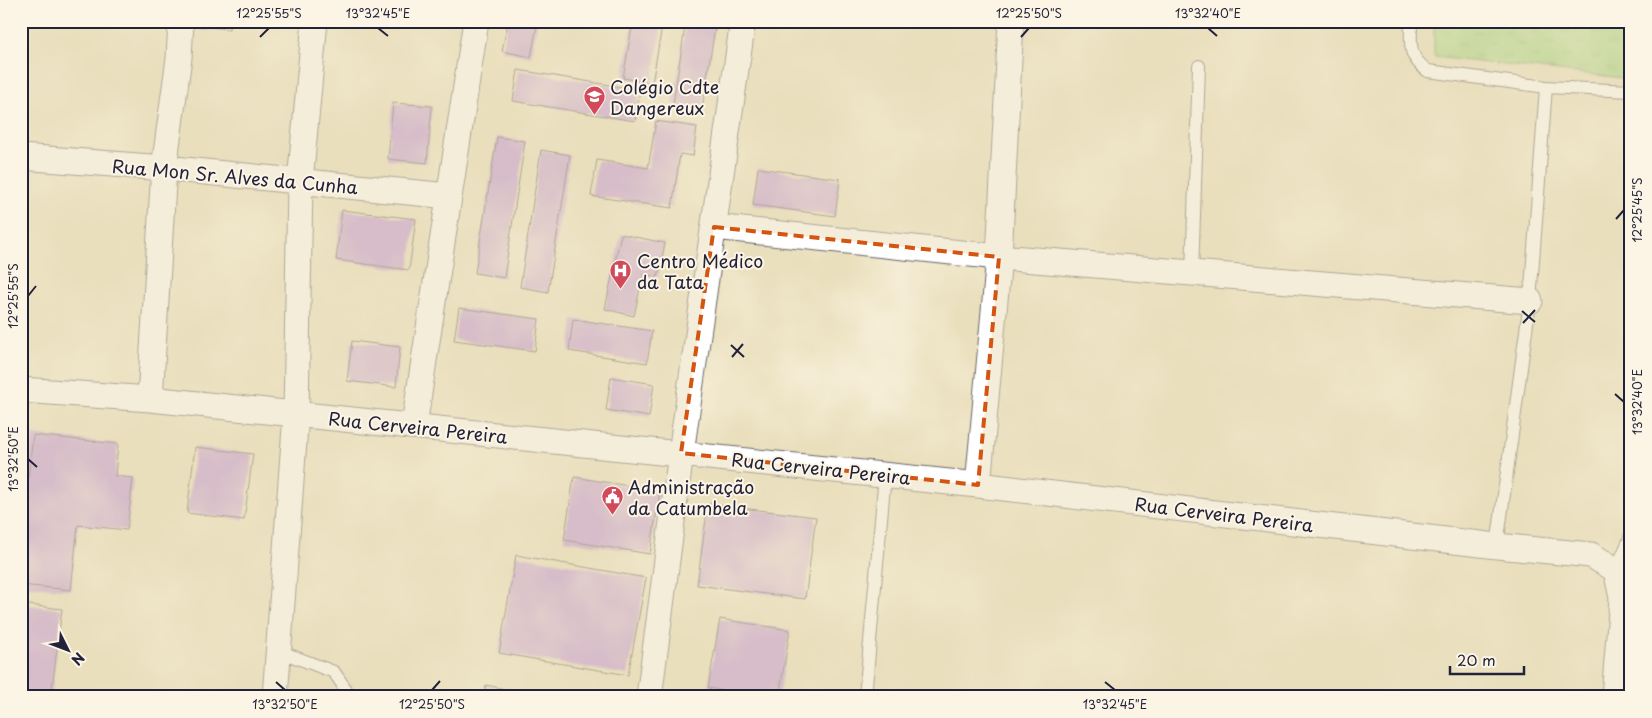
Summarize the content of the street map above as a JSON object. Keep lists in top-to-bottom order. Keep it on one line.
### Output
{"streets":{"street":["Rua Mon Sr. Alves da Cunha","Rua Cerveira Pereira"]},"places":{"school or university":["Colégio Cdte Dangereux"],"hospital":["Centro Médico da Tata"],"public building":["Administração da Catumbela"]},"scale_bar":"20 m","north":"bottom right","coordinates":["12°25'55\"S","13°32'45\"E","12°25'50\"S","13°32'40\"E","12°25'45\"S","13°32'50\"E"]}
